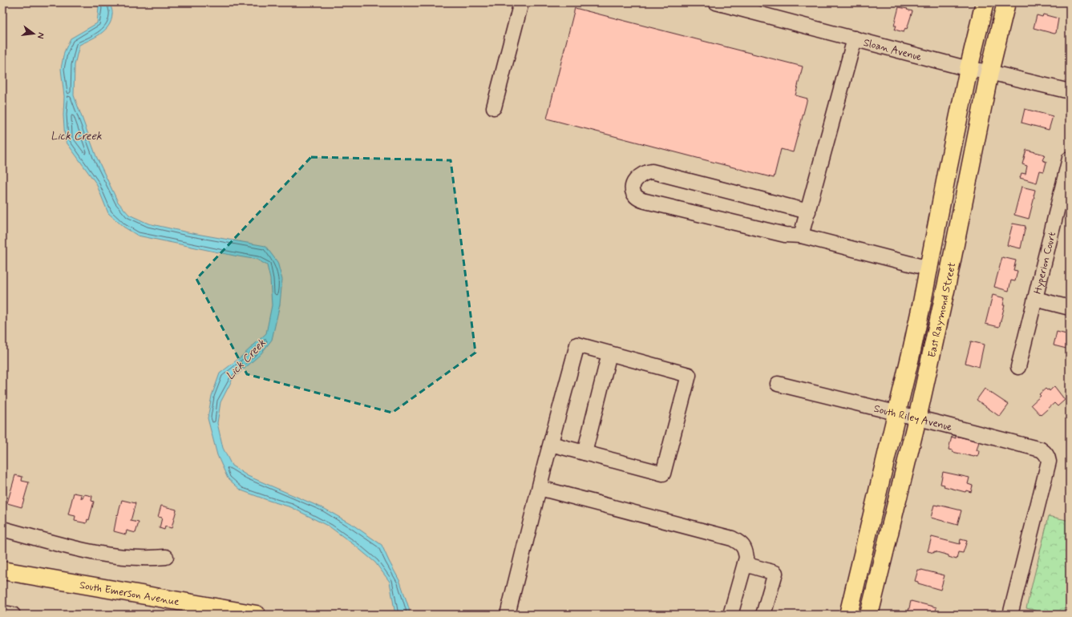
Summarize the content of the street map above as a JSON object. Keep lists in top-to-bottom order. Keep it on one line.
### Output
{"streets":{"main road":["East Raymond Street","South Emerson Avenue"],"street":["Sloan Avenue","Hyperion Court","South Riley Avenue"]},"crossings":[["Sloan Avenue","East Raymond Street"],["East Raymond Street","South Riley Avenue"]],"water":["Lick Creek"],"north":"right"}
